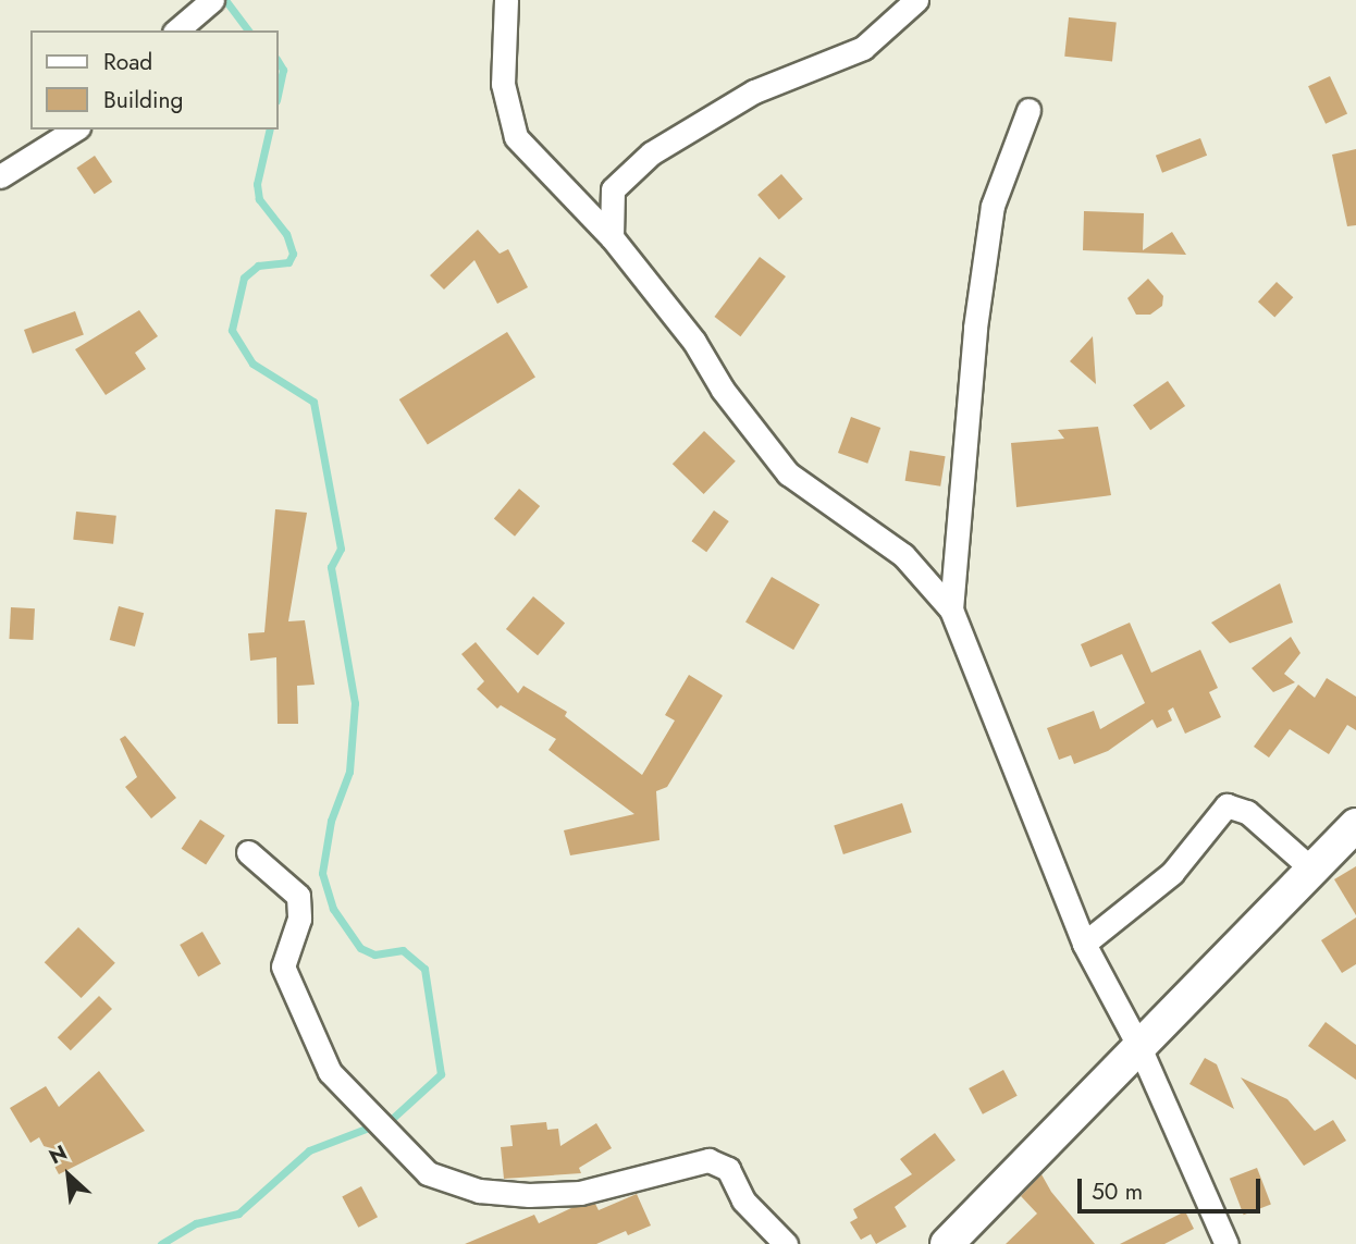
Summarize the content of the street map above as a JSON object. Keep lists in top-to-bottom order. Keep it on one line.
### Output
{"legend":["Road","Building"],"scale_bar":"50 m","north":"top left"}
